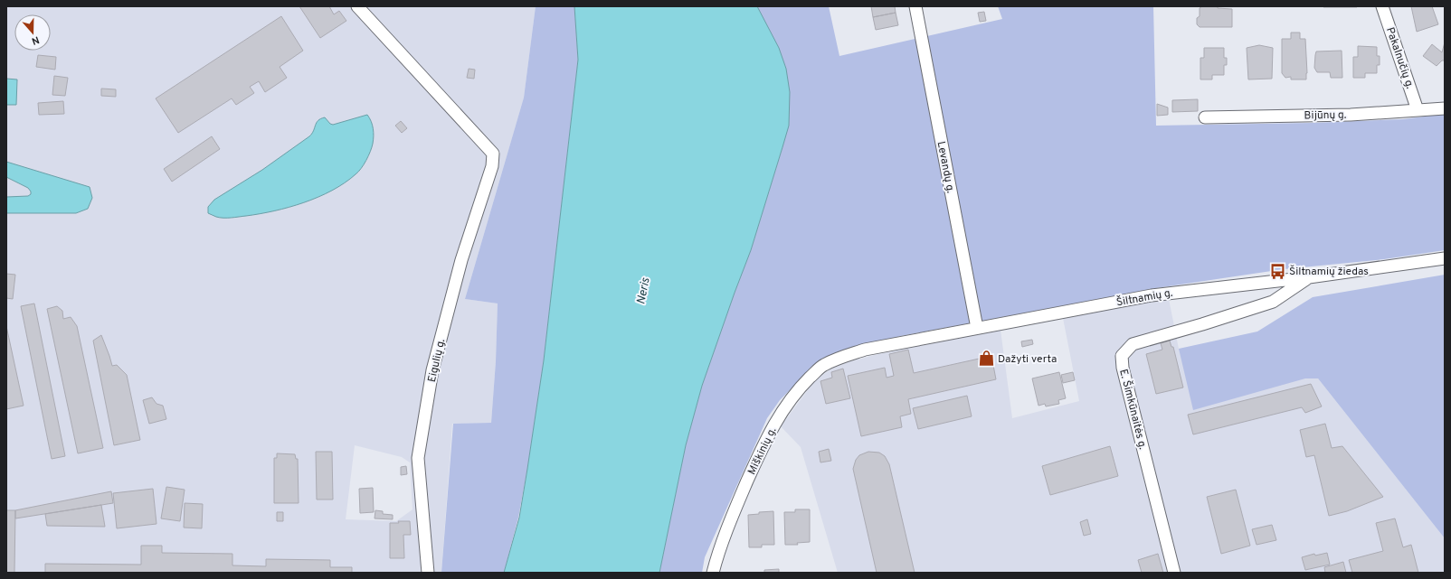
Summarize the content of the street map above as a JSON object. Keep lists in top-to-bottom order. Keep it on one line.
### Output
{"streets":{"street":["Pakalnučių g.","Bijūnų g.","Levandų g.","Šiltnamių g.","Eigulių g.","E. Šimkūnaitės g.","Miškinių g."]},"crossings":[["Pakalnučių g.","Bijūnų g."],["Levandų g.","Šiltnamių g."],["Šiltnamių g.","E. Šimkūnaitės g."],["Šiltnamių g.","Miškinių g."]],"water":["Neris"],"places":{"bus stop":["Šiltnamių žiedas"],"shop":["Dažyti verta"]},"north":"bottom"}
